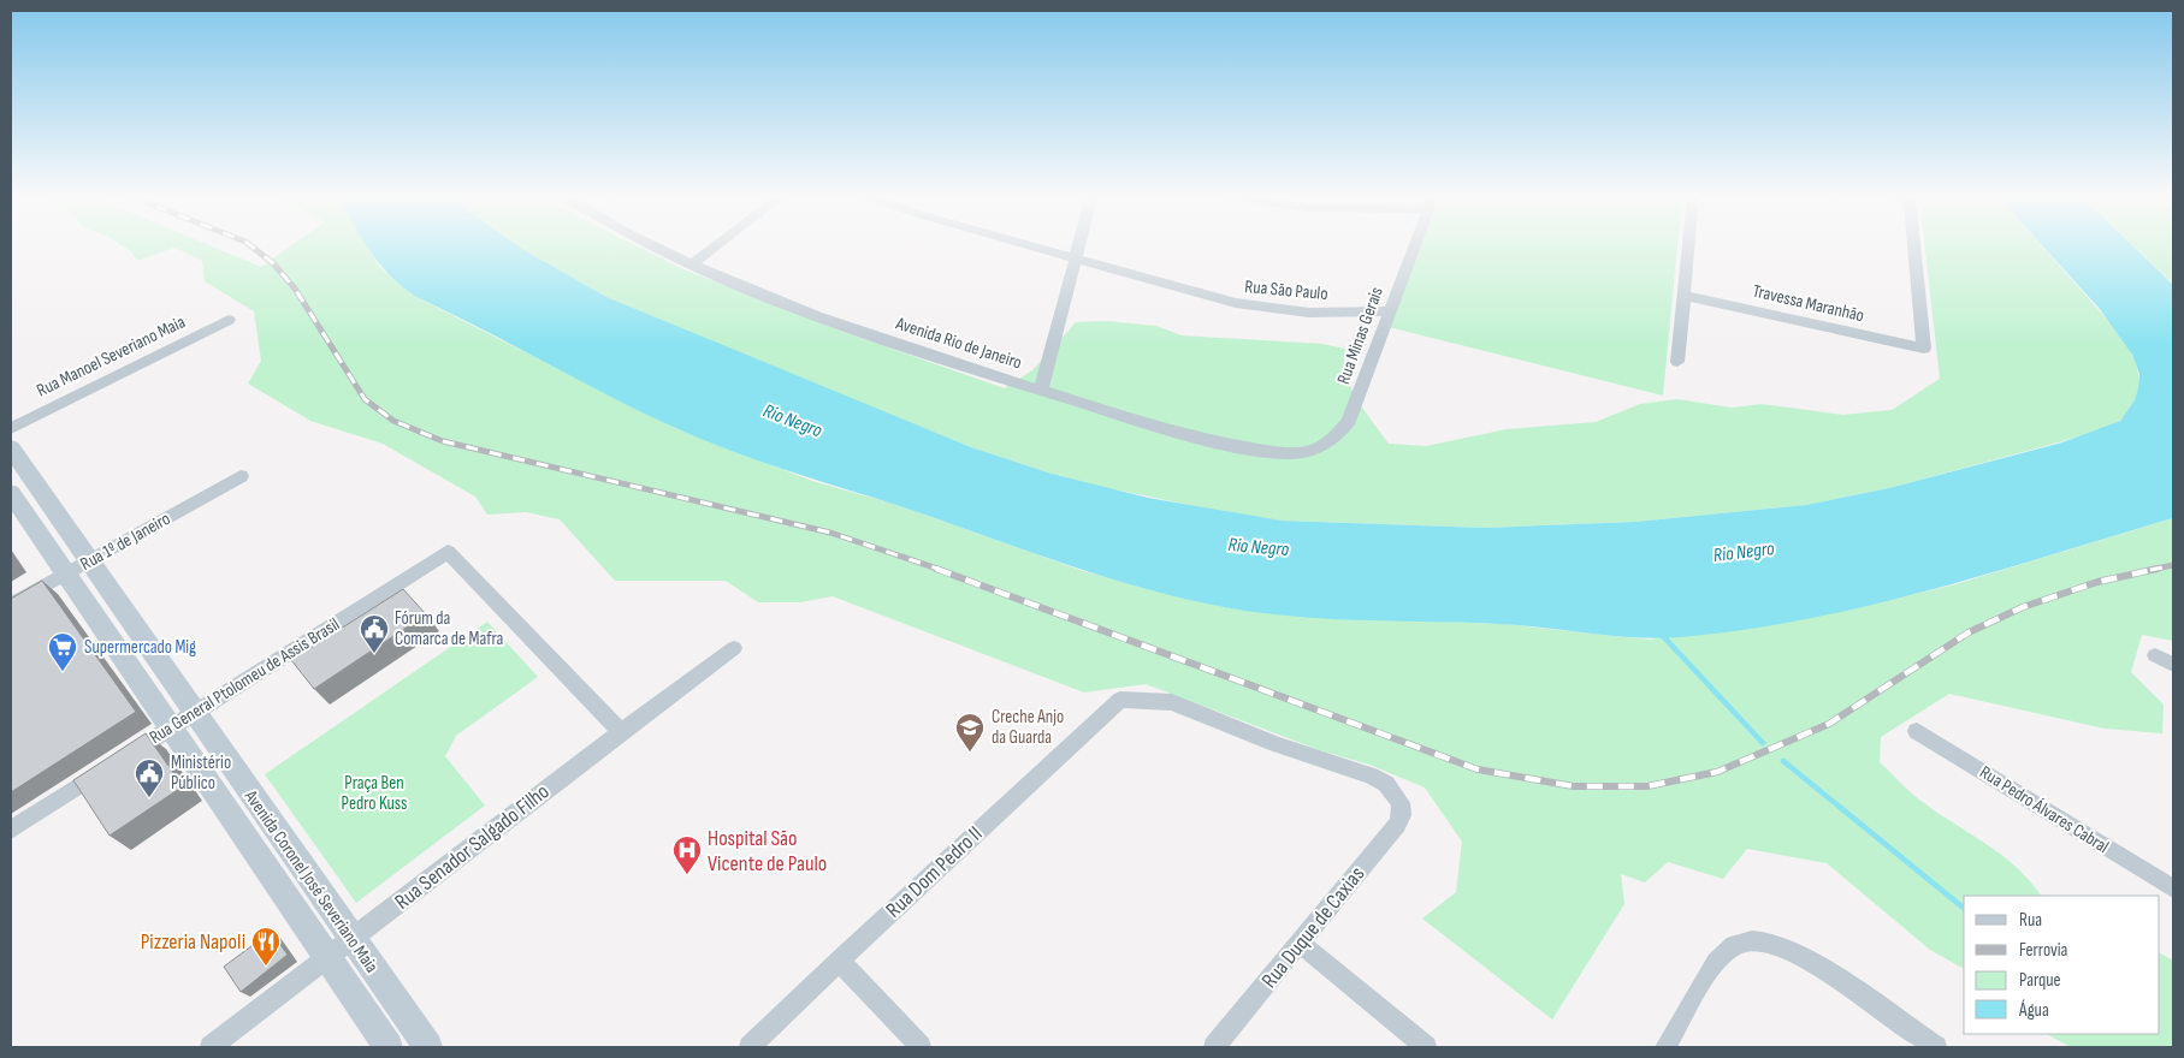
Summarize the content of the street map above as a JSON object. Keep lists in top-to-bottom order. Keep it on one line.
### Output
{"streets":{"main road":["Avenida Coronel José Severiano Maia"],"street":["Rua São Paulo","Travessa Maranhão","Rua Minas Gerais","Avenida Rio de Janeiro","Rua Manoel Severiano Maia","Rua 1º de Janeiro","Rua General Ptolomeu de Assis Brasil","Rua Pedro Álvares Cabral","Rua Senador Salgado Filho","Rua Dom Pedro II","Rua Duque de Caxias"]},"crossings":[["Rua São Paulo","Rua Minas Gerais"],["Rua Minas Gerais","Avenida Rio de Janeiro"],["Rua 1º de Janeiro","Avenida Coronel José Severiano Maia"],["Rua General Ptolomeu de Assis Brasil","Rua Senador Salgado Filho"],["Rua General Ptolomeu de Assis Brasil","Avenida Coronel José Severiano Maia"],["Rua Senador Salgado Filho","Avenida Coronel José Severiano Maia"],["Rua Dom Pedro II","Rua Duque de Caxias"]],"water":["Rio Negro"],"parks":["Praça Ben Pedro Kuss"],"places":{"public building":["Fórum da Comarca de Mafra","Ministério Público"],"supermarket":["Supermercado Mig"],"school or university":["Creche Anjo da Guarda"],"hospital":["Hospital São Vicente de Paulo"],"restaurant":["Pizzeria Napoli"]},"legend":["Rua","Ferrovia","Parque","Água"]}
